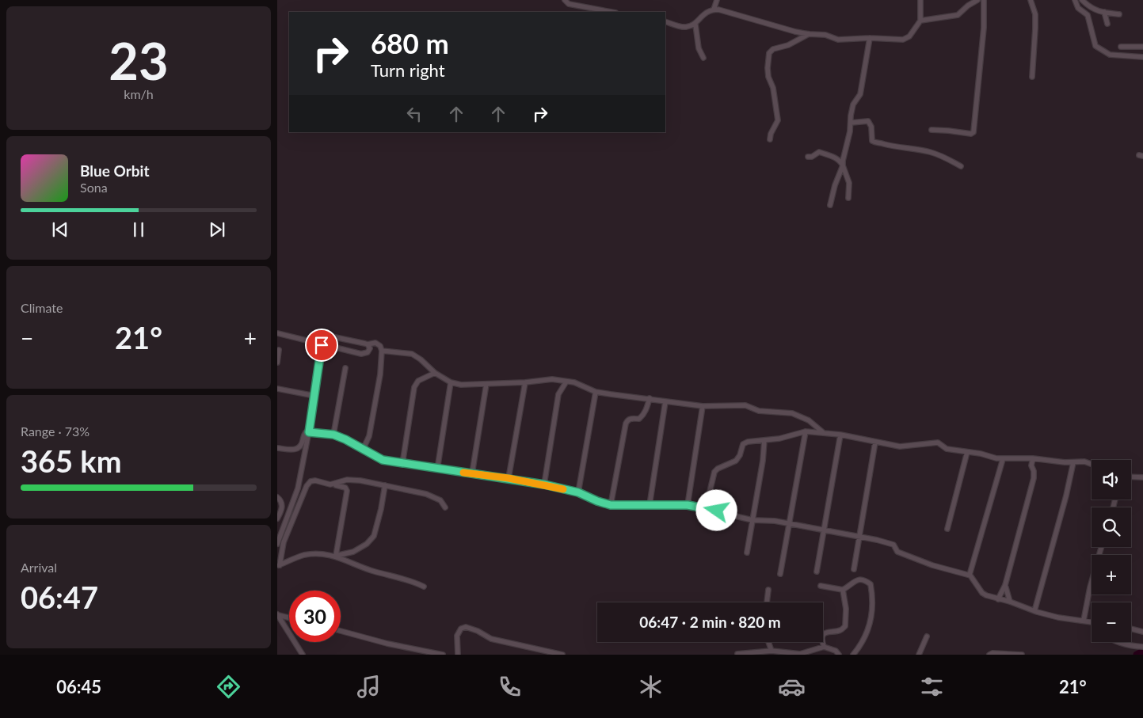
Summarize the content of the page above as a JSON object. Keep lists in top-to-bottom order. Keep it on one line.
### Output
{"page":{"tile":[["23","km/h"],"Climate",["Range · 73%","365 km"],["Arrival","06:47"]],"turn":["680 m","Turn right"],"song":["Blue Orbit","Sona"],"heat":["−","21°","+"],"map_buttons":["+","−"],"limit":"30","trip":"06:47 · 2 min · 820 m","tabs":["06:45","21°"]}}
